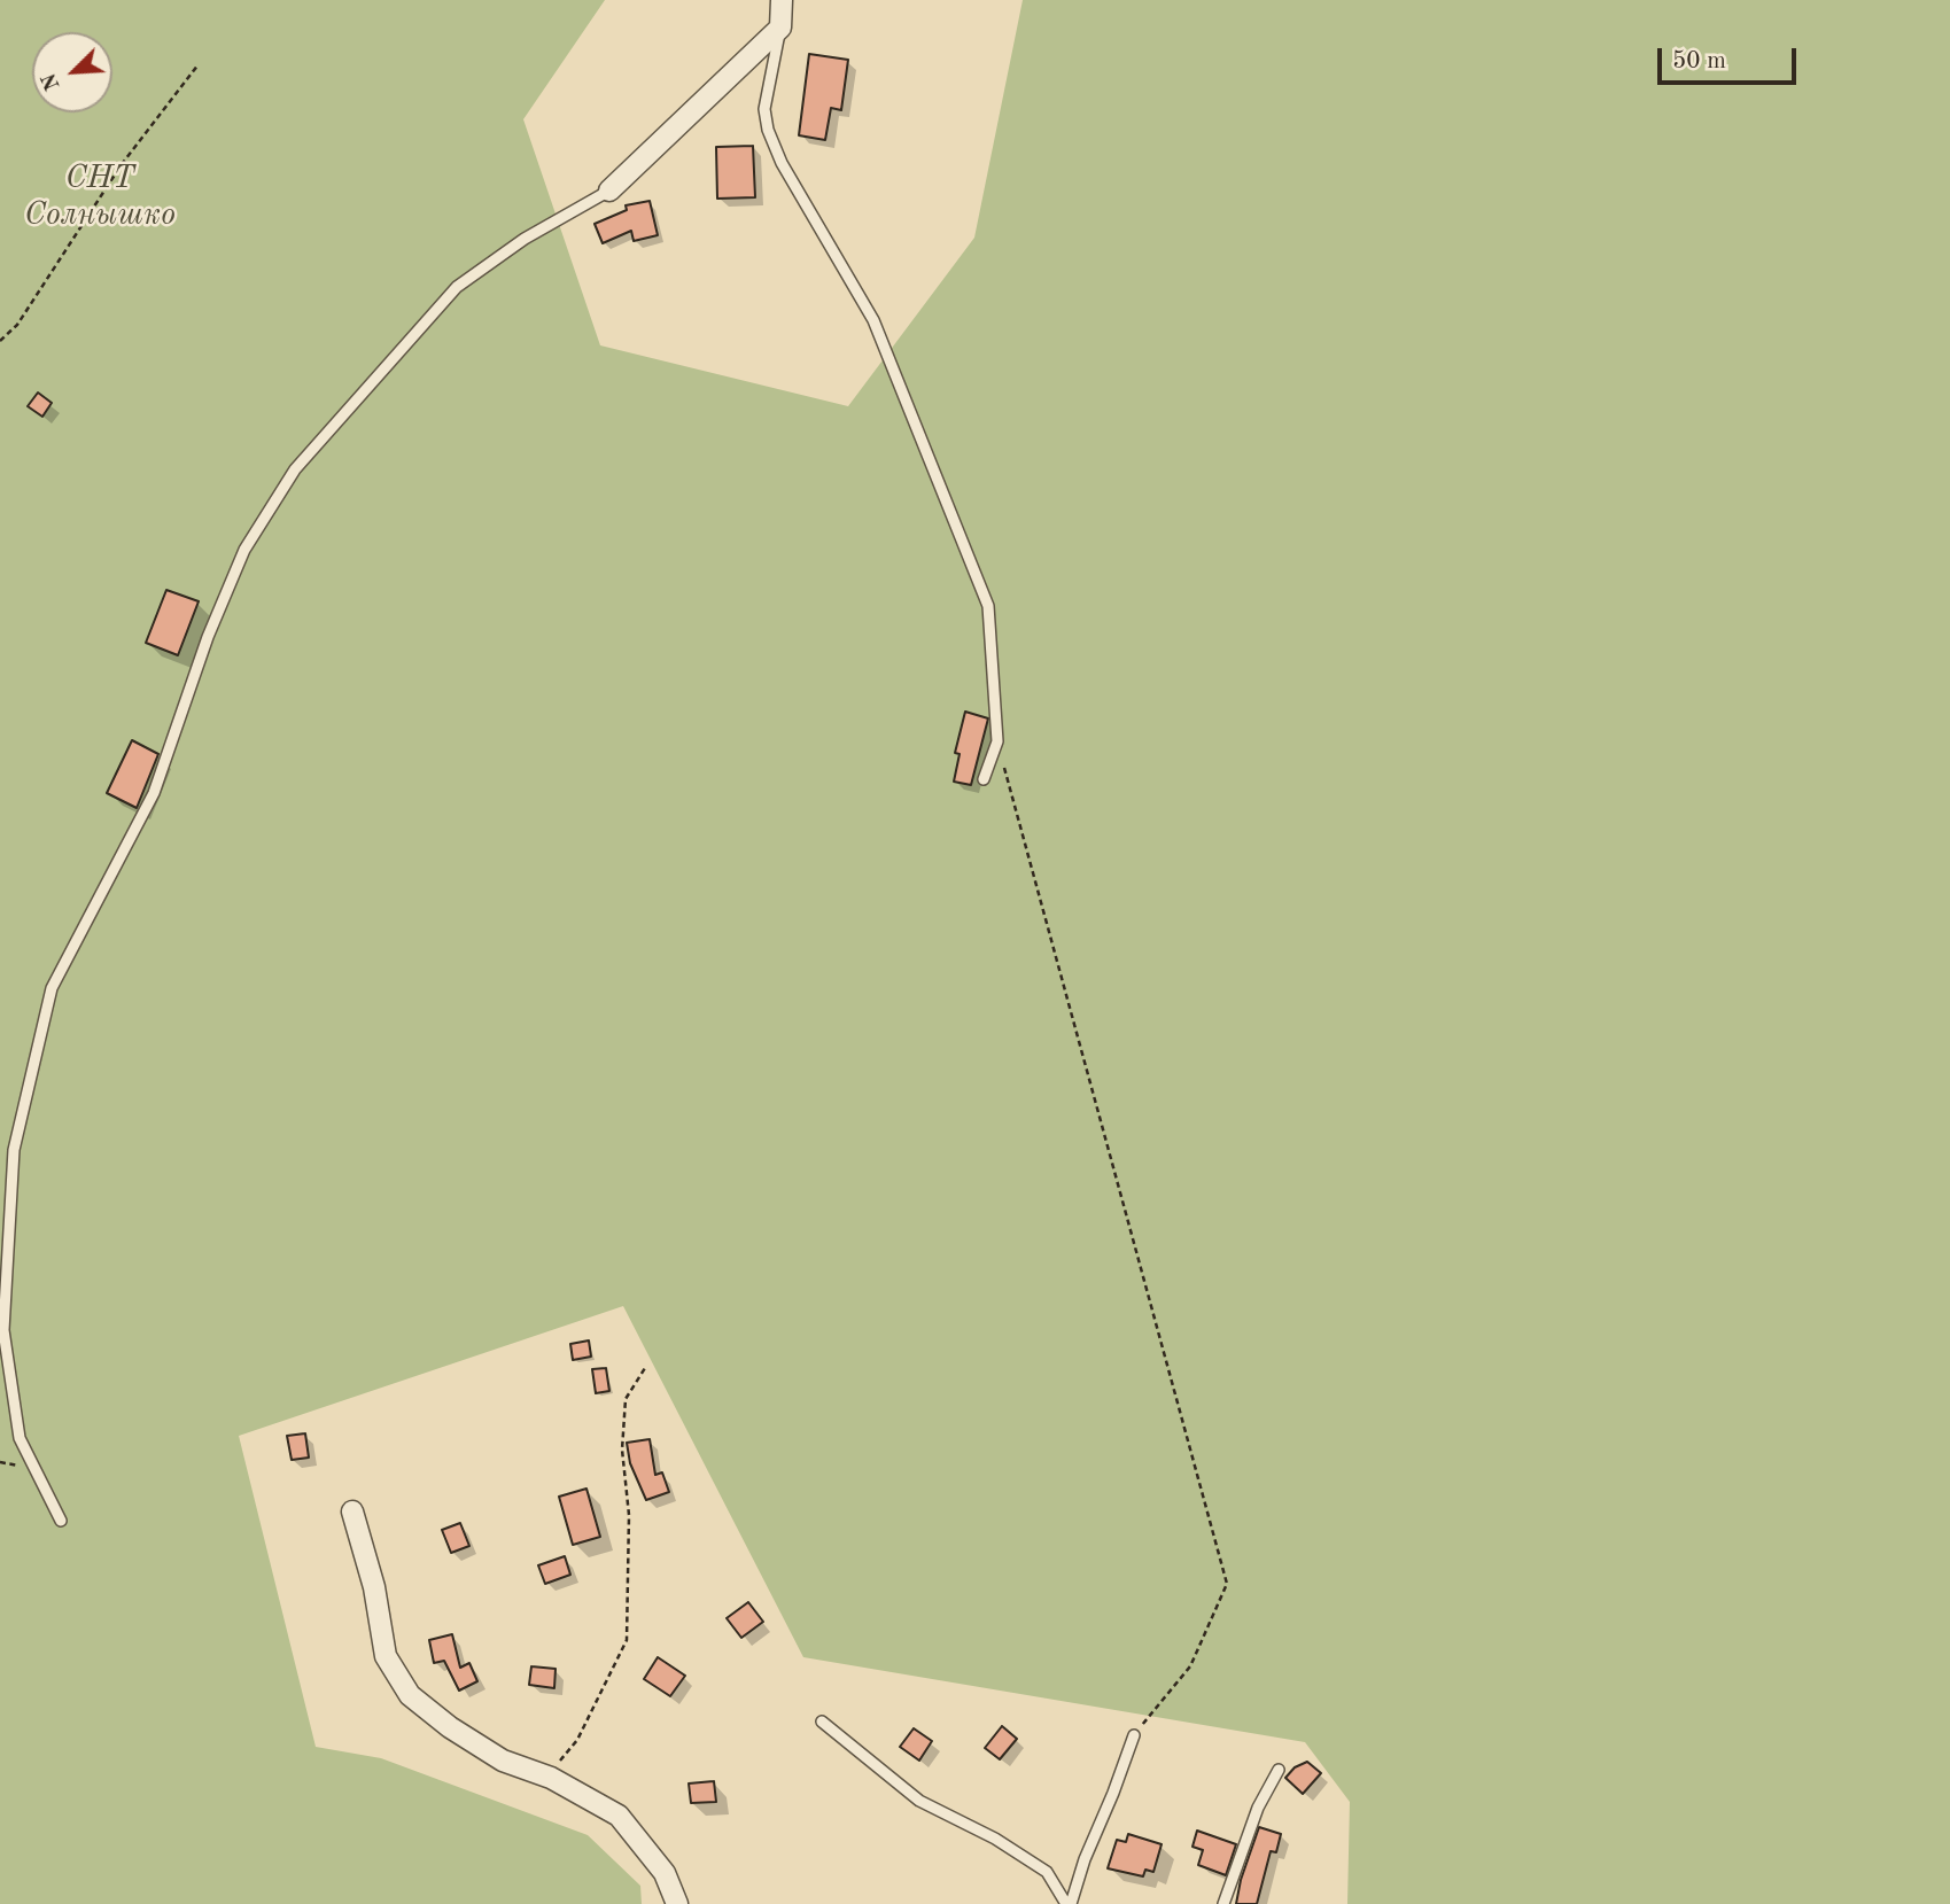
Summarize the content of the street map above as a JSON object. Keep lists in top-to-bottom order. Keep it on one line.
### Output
{"parks":["СНТ Солнышко"],"scale_bar":"50 m","north":"bottom left"}
